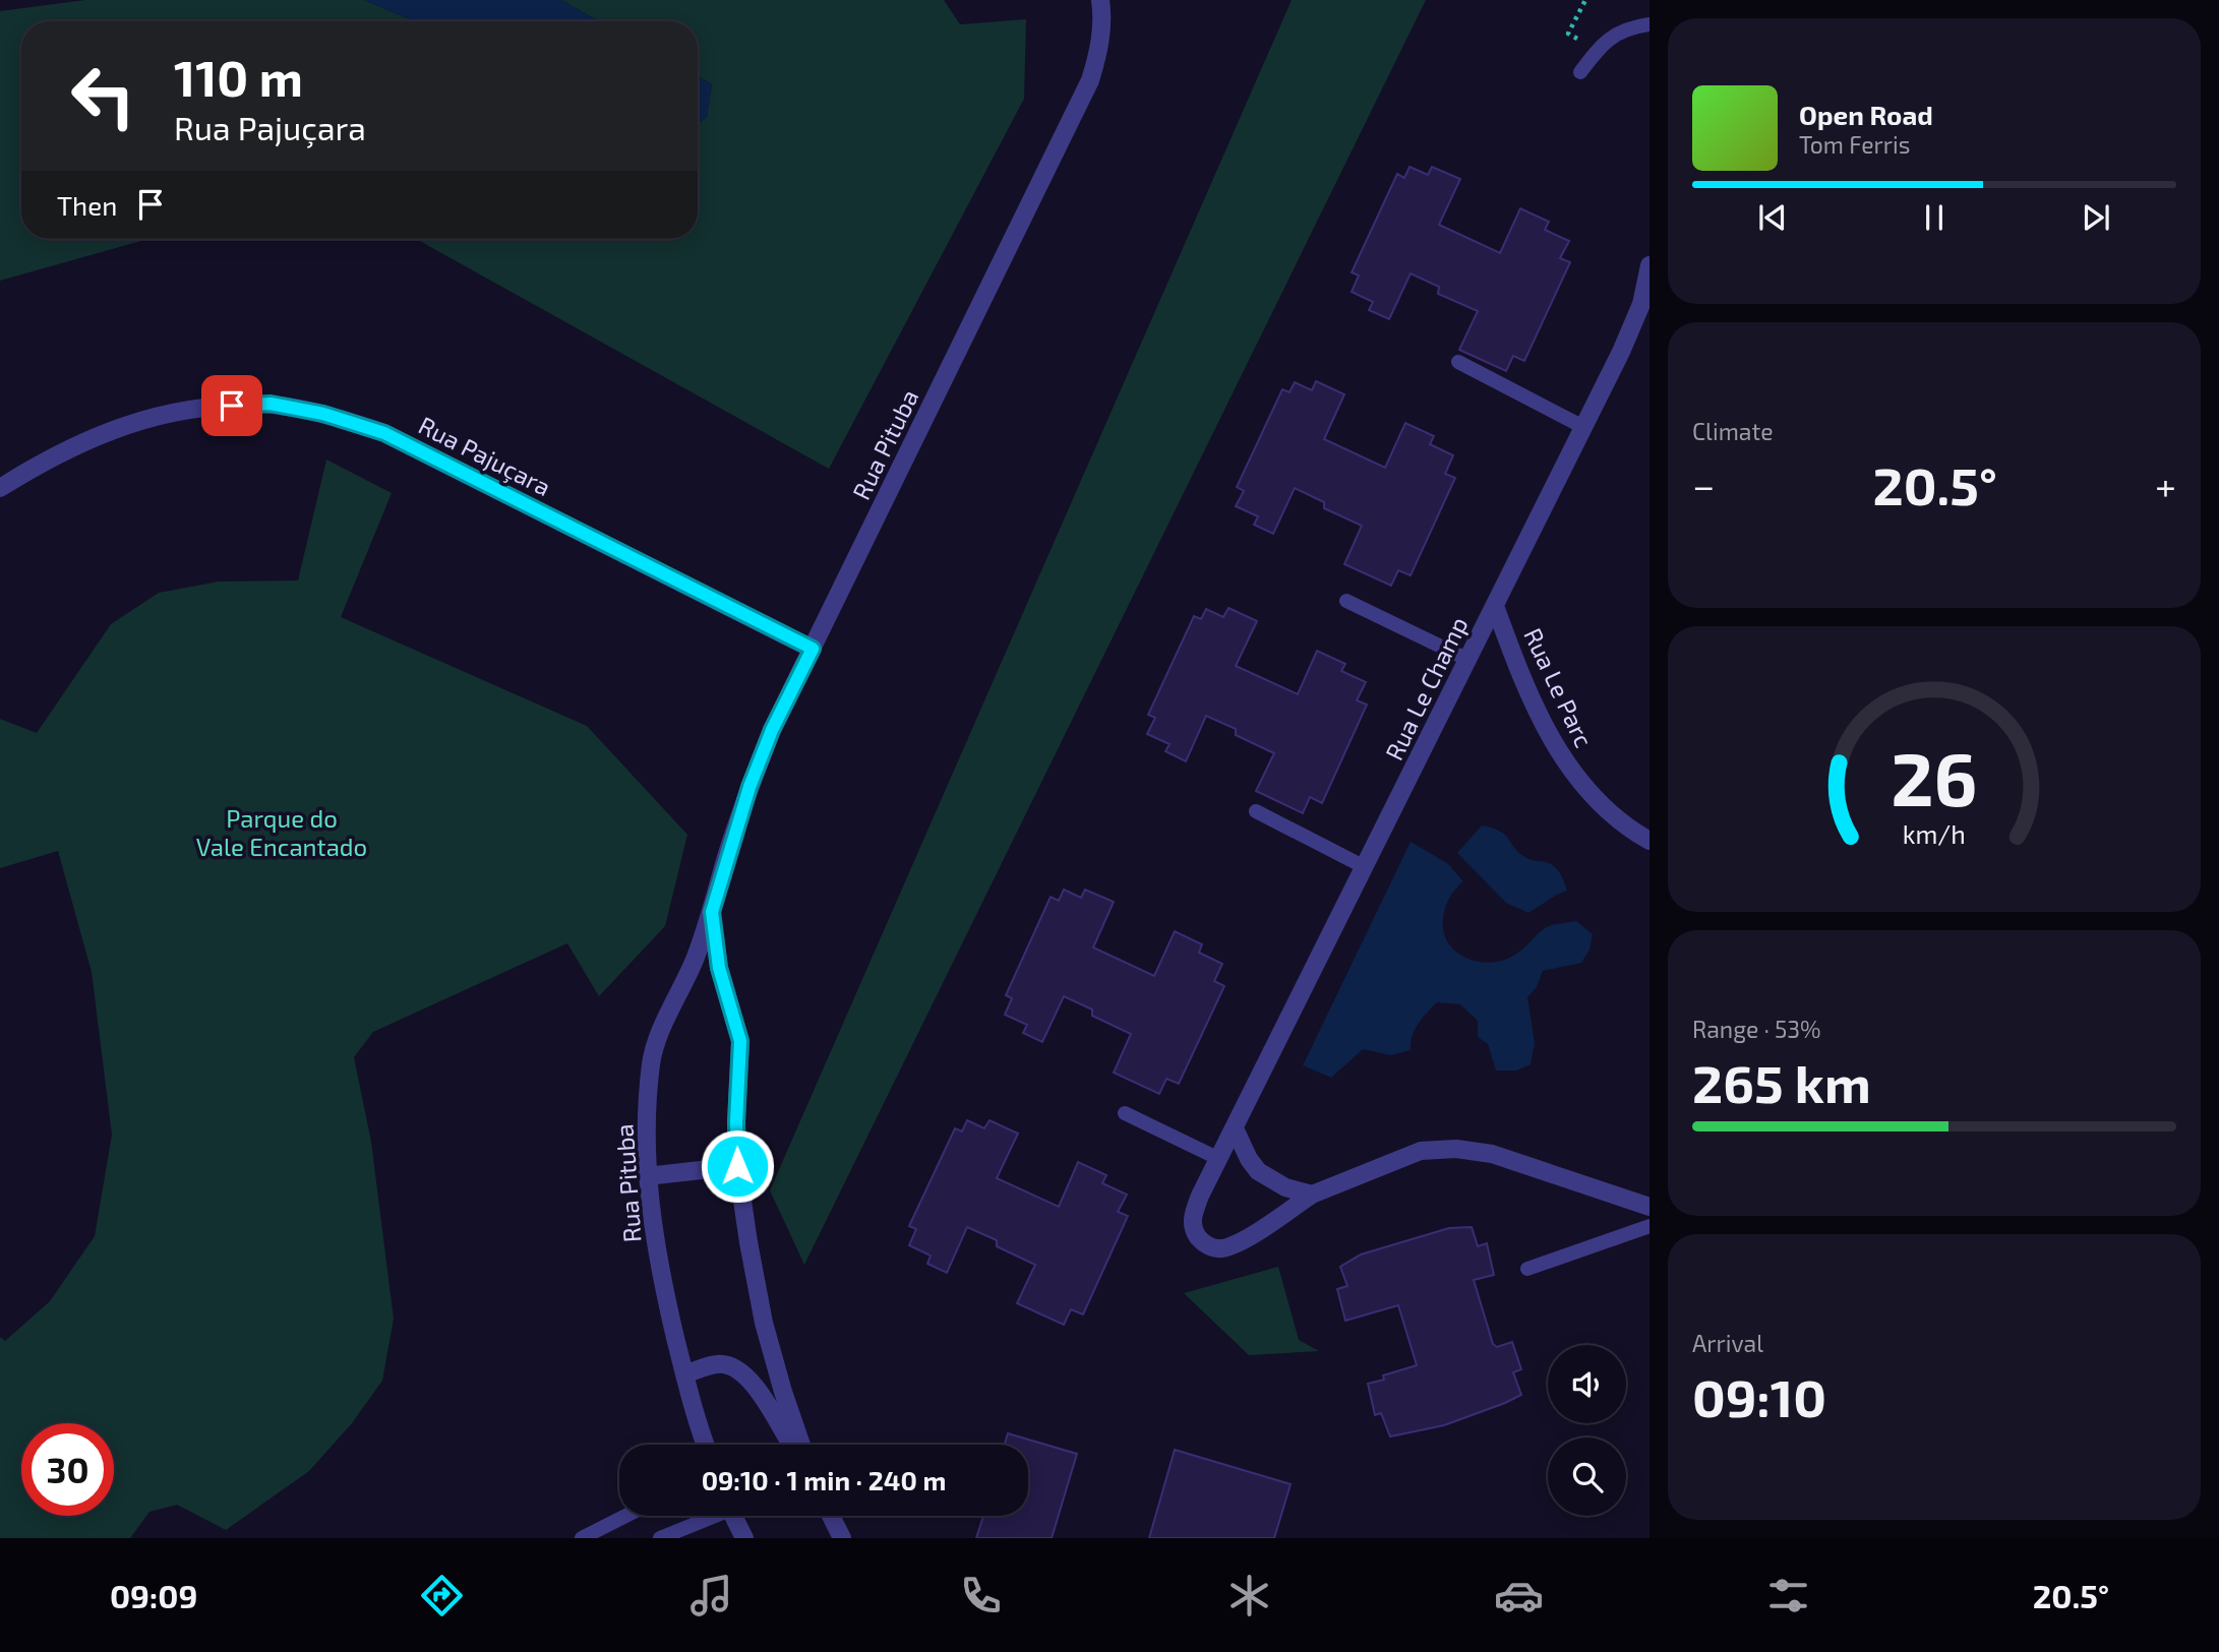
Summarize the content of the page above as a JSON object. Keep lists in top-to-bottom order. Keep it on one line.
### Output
{"streets":{"street":["Rua Pituba","Rua Pajuçara","Rua Le Parc","Rua Le Champ"]},"crossings":[["Rua Pituba","Rua Pajuçara"],["Rua Le Parc","Rua Le Champ"]],"parks":["Parque do Vale Encantado"],"page":{"turn":["110 m","Rua Pajuçara"],"song":["Open Road","Tom Ferris"],"then":"Then","tile":["Climate",["Range · 53%","265 km"],["Arrival","09:10"]],"heat":["−","20.5°","+"],"limit":"30","trip":"09:10 · 1 min · 240 m","tabs":["09:09","20.5°"],"gauge":["26","km/h"]}}
